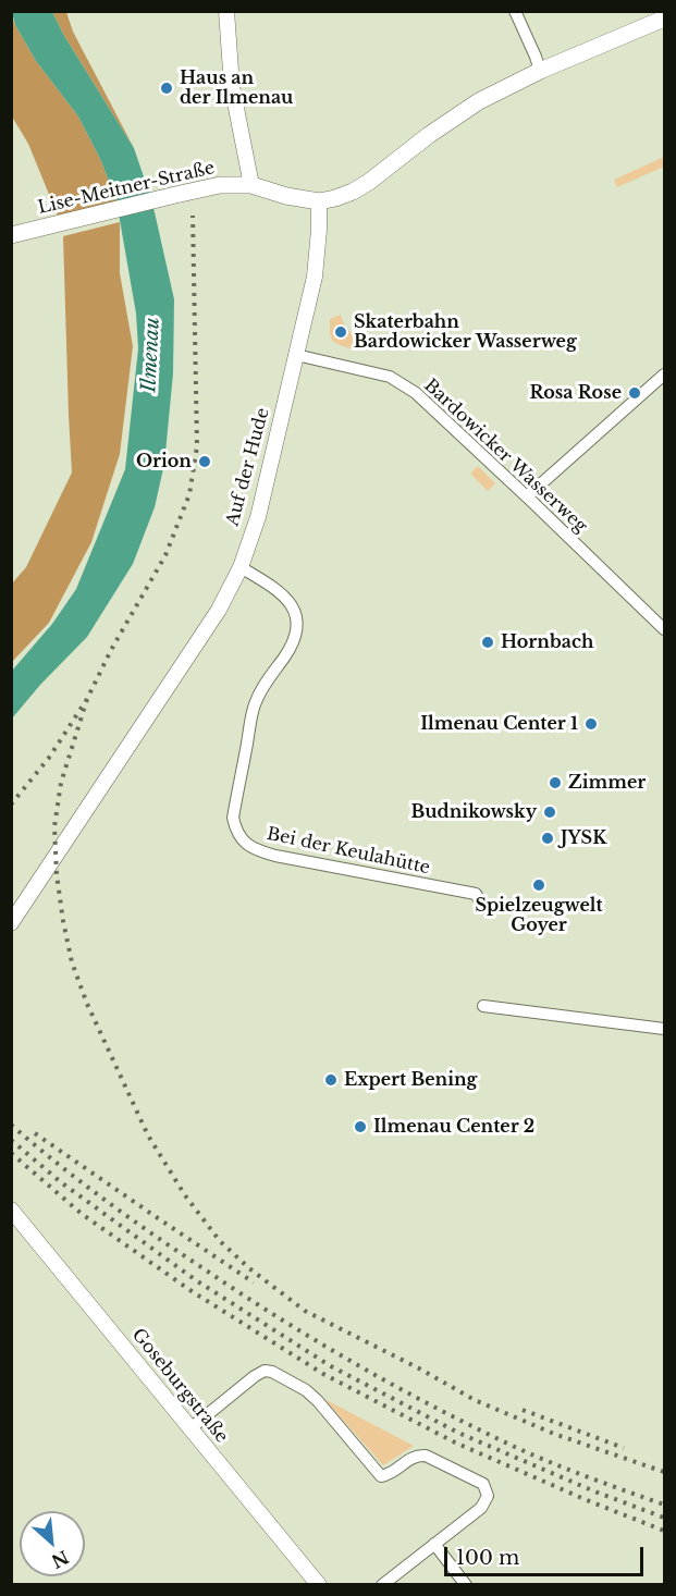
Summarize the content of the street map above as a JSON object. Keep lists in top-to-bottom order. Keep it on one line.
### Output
{"streets":{"main road":["Lise-Meitner-Straße"],"street":["Bardowicker Wasserweg","Auf der Hude","Bei der Keulahütte","Goseburgstraße"]},"crossings":[["Bardowicker Wasserweg","Auf der Hude"],["Auf der Hude","Bei der Keulahütte"]],"water":["Ilmenau"],"places":["Haus an der Ilmenau","Skaterbahn Bardowicker Wasserweg","Rosa Rose","Orion","Hornbach","Ilmenau Center 1","Zimmer","Budnikowsky","JYSK","Spielzeugwelt Goyer","Expert Bening","Ilmenau Center 2"],"scale_bar":"100 m","north":"bottom right"}
